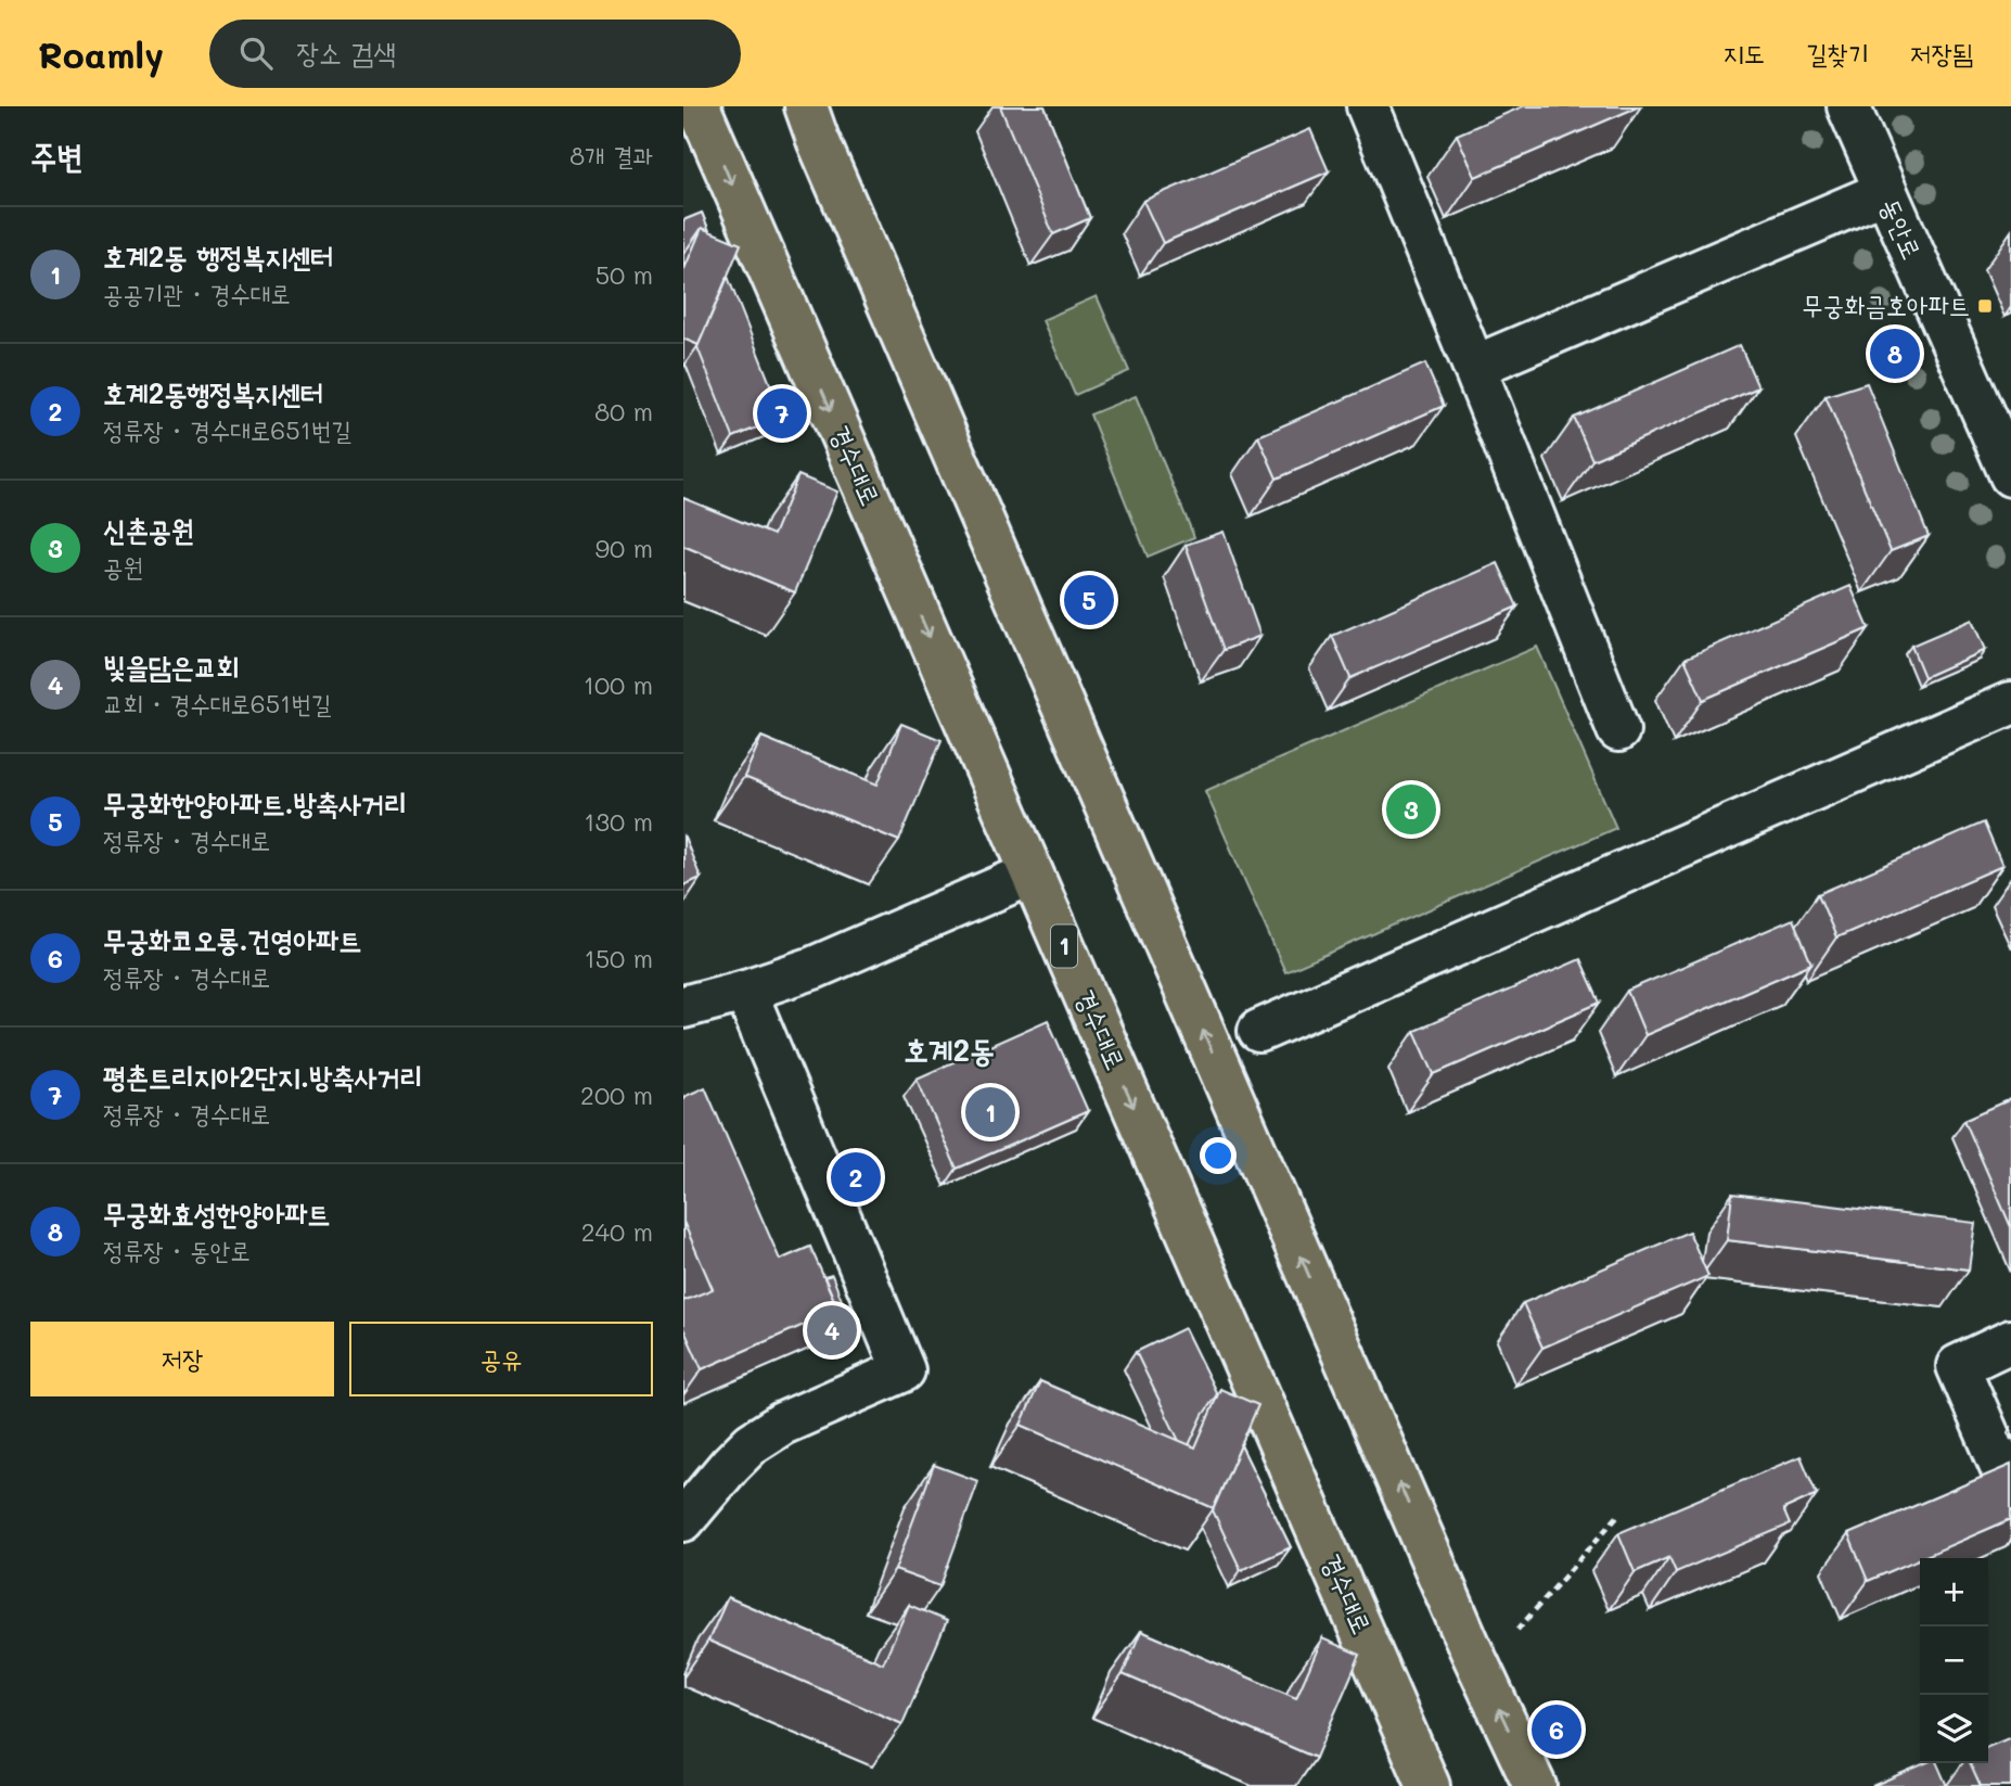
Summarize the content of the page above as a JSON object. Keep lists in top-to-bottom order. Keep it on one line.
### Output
{"streets":{"main road":["경수대로","1"],"street":["동안로"]},"districts":["호계2동"],"places":{"transit":["무궁화금호아파트"]},"page":{"header":"Roamly","search":"장소 검색","nav":["지도","길찾기","저장됨"],"heading":["주변","8개 결과"],"list":[{"mark":"1","name":"호계2동 행정복지센터","note":"공공기관 · 경수대로","value":"50 m"},{"mark":"2","name":"호계2동행정복지센터","note":"정류장 · 경수대로651번길","value":"80 m"},{"mark":"3","name":"신촌공원","note":"공원","value":"90 m"},{"mark":"4","name":"빛을담은교회","note":"교회 · 경수대로651번길","value":"100 m"},{"mark":"5","name":"무궁화한양아파트.방축사거리","note":"정류장 · 경수대로","value":"130 m"},{"mark":"6","name":"무궁화코오롱.건영아파트","note":"정류장 · 경수대로","value":"150 m"},{"mark":"7","name":"평촌트리지아2단지.방축사거리","note":"정류장 · 경수대로","value":"200 m"},{"mark":"8","name":"무궁화효성한양아파트","note":"정류장 · 동안로","value":"240 m"}],"pins":["8","7","5","3","1","2","4","6"],"buttons":["저장","공유"],"map_buttons":["+","−"]}}
